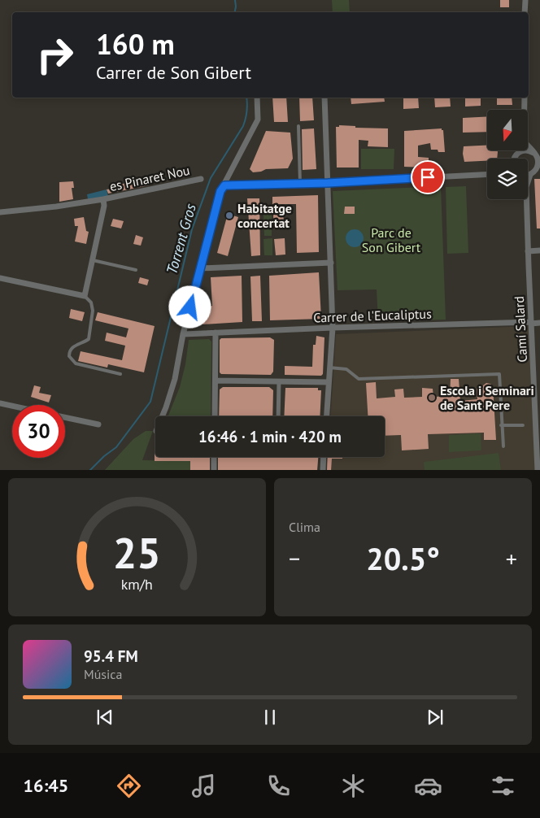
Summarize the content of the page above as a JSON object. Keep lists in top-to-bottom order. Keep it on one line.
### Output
{"streets":{"street":["es Pinaret Nou","Carrer de l'Eucaliptus","Camí Salard"]},"crossings":[["Carrer de l'Eucaliptus","Camí Salard"]],"water":["Torrent Gros"],"parks":["Parc de Son Gibert"],"places":["Habitatge concertat","Escola i Seminari de Sant Pere"],"north":"bottom","page":{"turn":["160 m","Carrer de Son Gibert"],"limit":"30","trip":"16:46 · 1 min · 420 m","tile":"Clima","heat":["−","20.5°","+"],"song":["95.4 FM","Música"],"tabs":"16:45","gauge":["25","km/h"]}}
